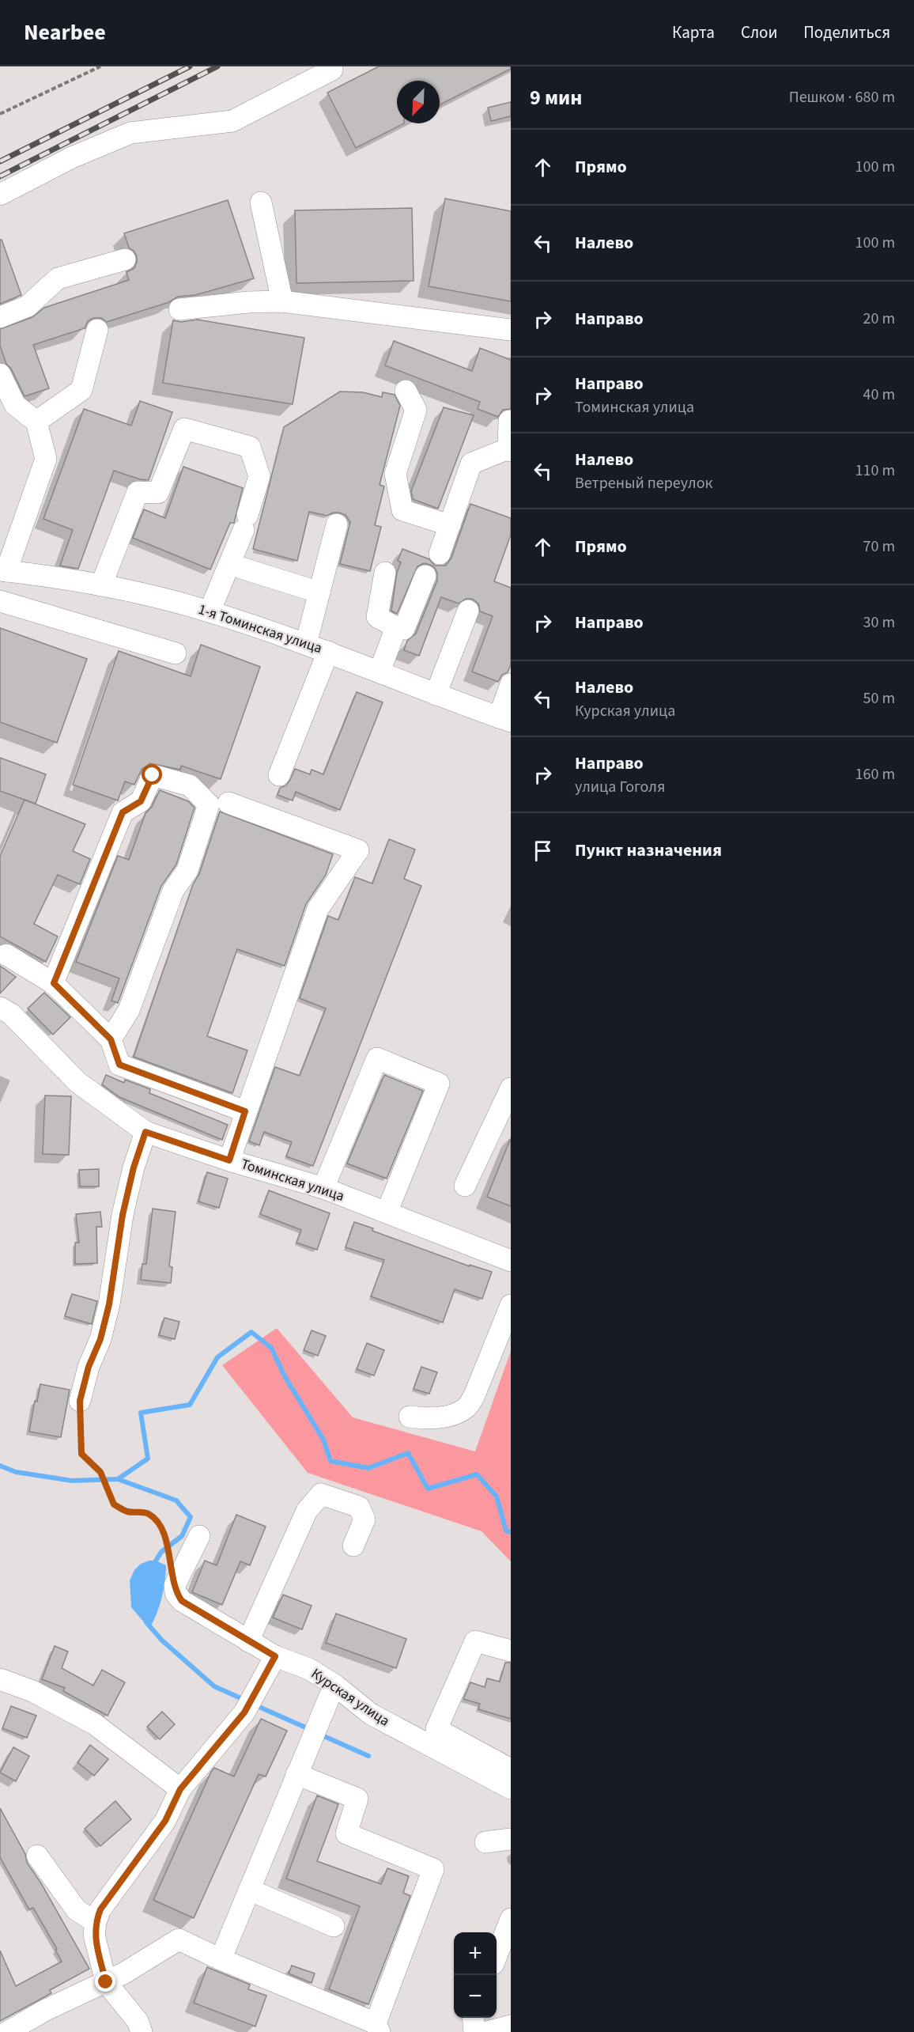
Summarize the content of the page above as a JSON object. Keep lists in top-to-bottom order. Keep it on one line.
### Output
{"streets":{"street":["1-я Томинская улица","Томинская улица","Курская улица"]},"north":"bottom left","page":{"header":"Nearbee","nav":["Карта","Слои","Поделиться"],"heading":["9 мин","Пешком · 680 m"],"list":[["Прямо","100 m"],["Налево","100 m"],["Направо","20 m"],["Направо","Томинская улица","40 m"],["Налево","Ветреный переулок","110 m"],["Прямо","70 m"],["Направо","30 m"],["Налево","Курская улица","50 m"],["Направо","улица Гоголя","160 m"],"Пункт назначения"],"map_buttons":["+","−"]}}
